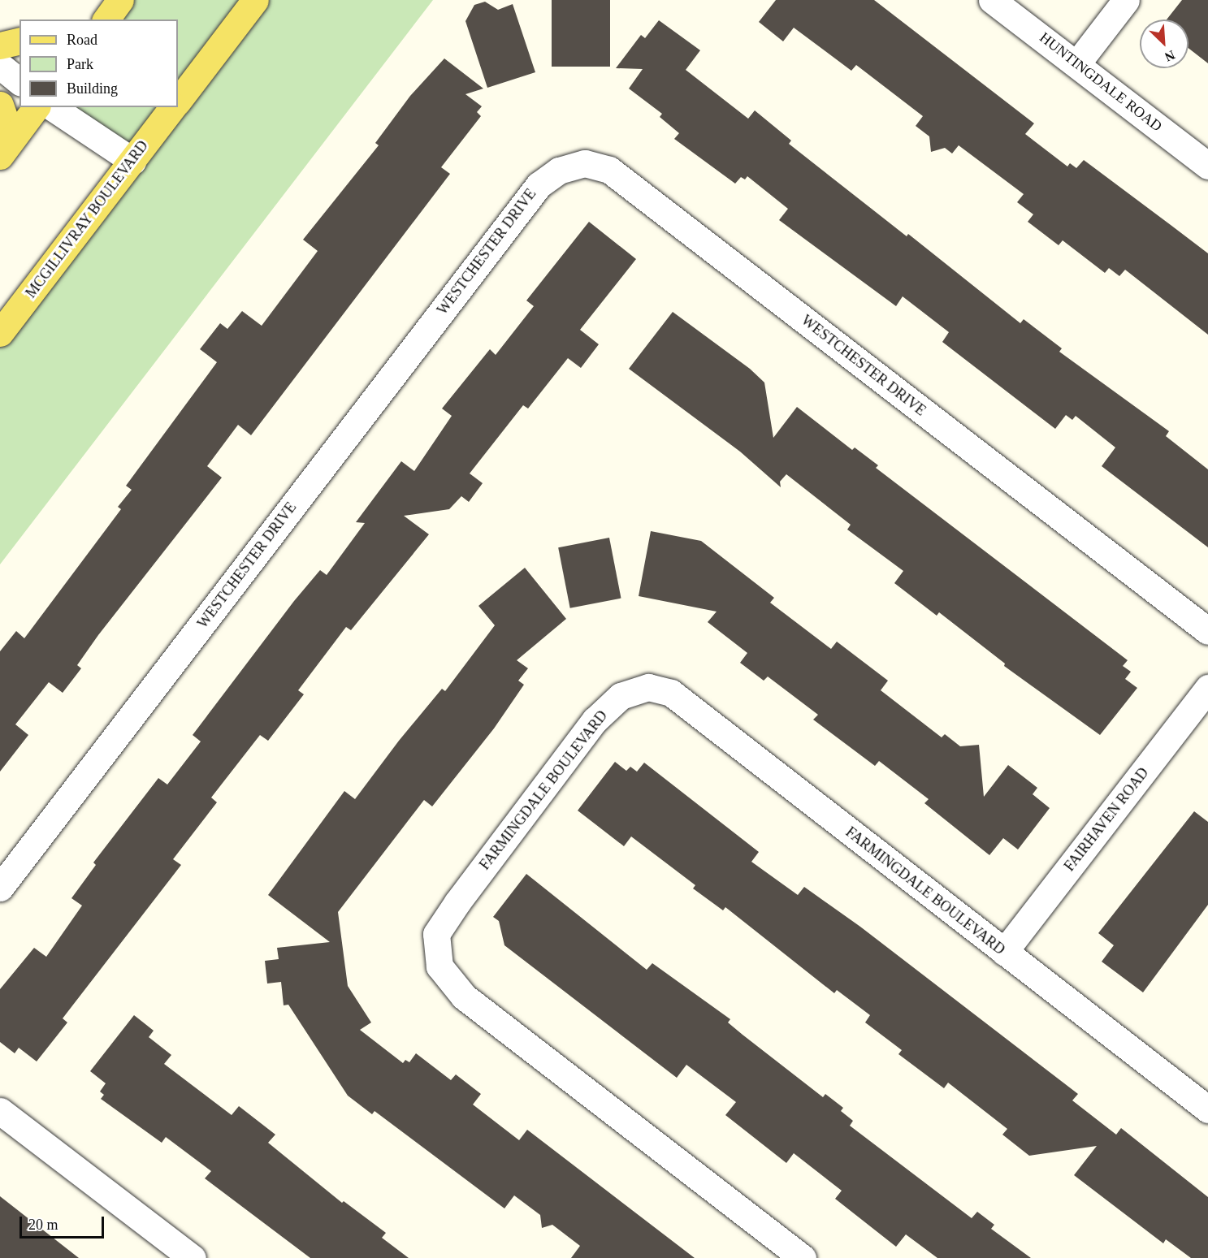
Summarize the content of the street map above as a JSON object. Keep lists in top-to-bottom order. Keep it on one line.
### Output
{"streets":{"main road":["MCGILLIVRAY BOULEVARD"],"street":["HUNTINGDALE ROAD","WESTCHESTER DRIVE","FARMINGDALE BOULEVARD","FAIRHAVEN ROAD"]},"crossings":[["FARMINGDALE BOULEVARD","FAIRHAVEN ROAD"]],"legend":["Road","Park","Building"],"scale_bar":"20 m","north":"bottom right"}
